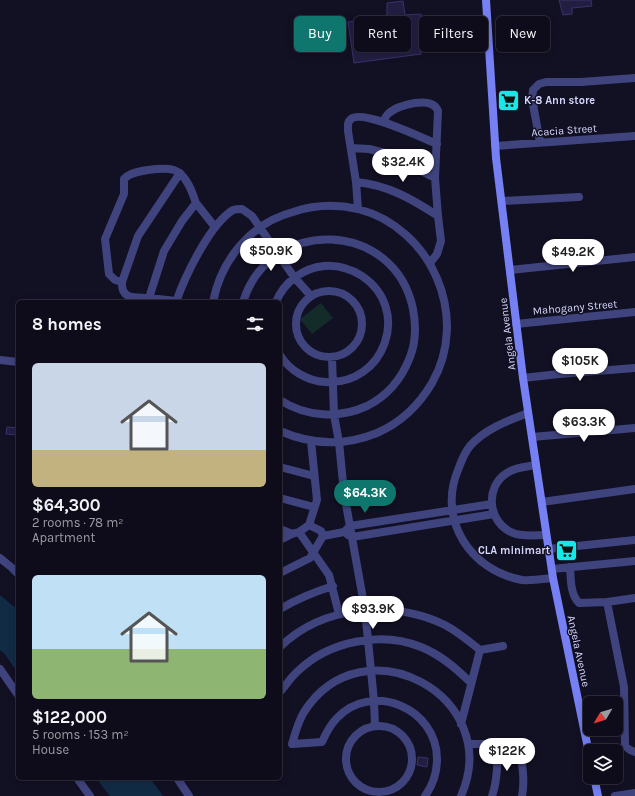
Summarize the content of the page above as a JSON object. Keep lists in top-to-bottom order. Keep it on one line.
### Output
{"streets":{"main road":["Angela Avenue"],"street":["Acacia Street","Mahogany Street"]},"crossings":[["Acacia Street","Angela Avenue"],["Mahogany Street","Angela Avenue"]],"places":{"supermarket":["K-8 Ann store","CLA minimart"]},"north":"bottom left","page":{"chip":["Buy","Rent","Filters","New"],"price":["$32.4K","$50.9K","$49.2K","$105K","$63.3K","$64.3K","$93.9K","$122K"],"heading":"8 homes","list":[{"name":"$64,300","note":"2 rooms · 78 m² · Apartment"},{"name":"$122,000","note":"5 rooms · 153 m² · House"}]}}
